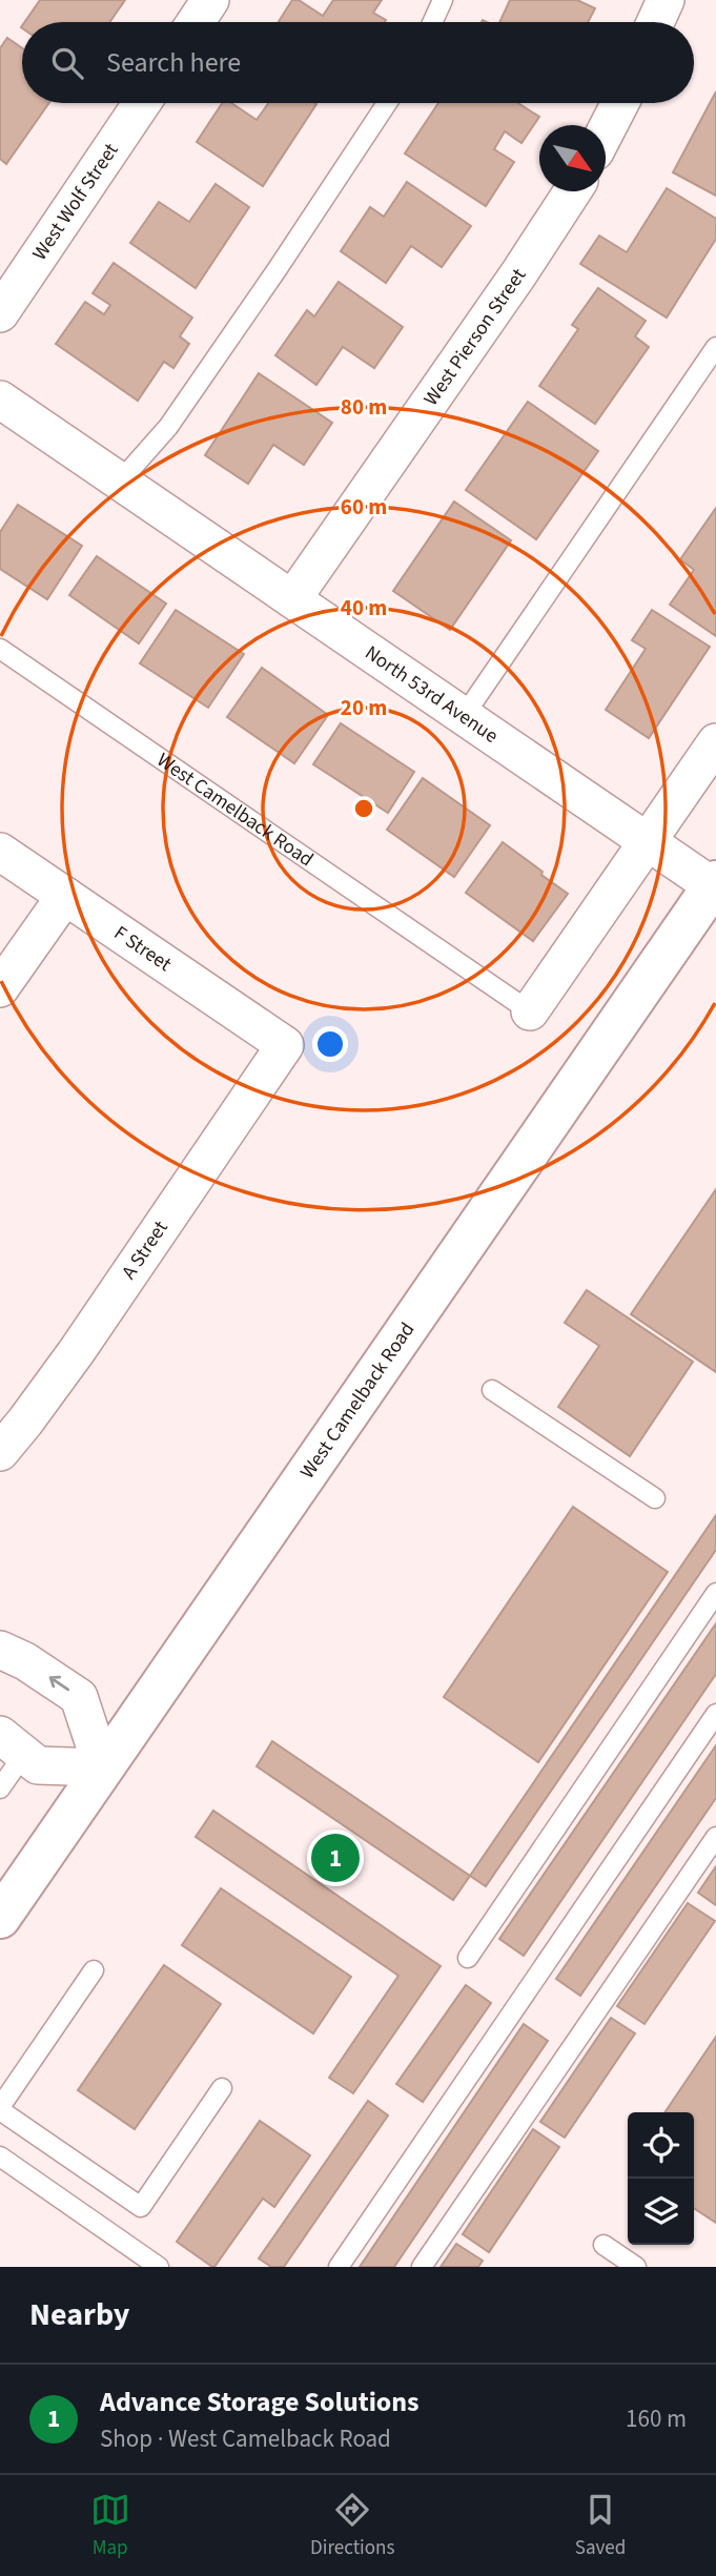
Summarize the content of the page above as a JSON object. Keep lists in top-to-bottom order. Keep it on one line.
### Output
{"streets":{"main road":["West Camelback Road"],"street":["West Wolf Street","West Pierson Street","North 53rd Avenue","F Street","A Street"]},"crossings":[["West Pierson Street","North 53rd Avenue"],["North 53rd Avenue","West Camelback Road"],["F Street","A Street"]],"north":"bottom right","page":{"search":"Search here","pins":"1","heading":"Nearby","list":[{"mark":"1","name":"Advance Storage Solutions","note":"Shop · West Camelback Road","value":"160 m"}],"nav":["Map","Directions","Saved"]},"rings":["80 m","60 m","40 m","20 m"]}
